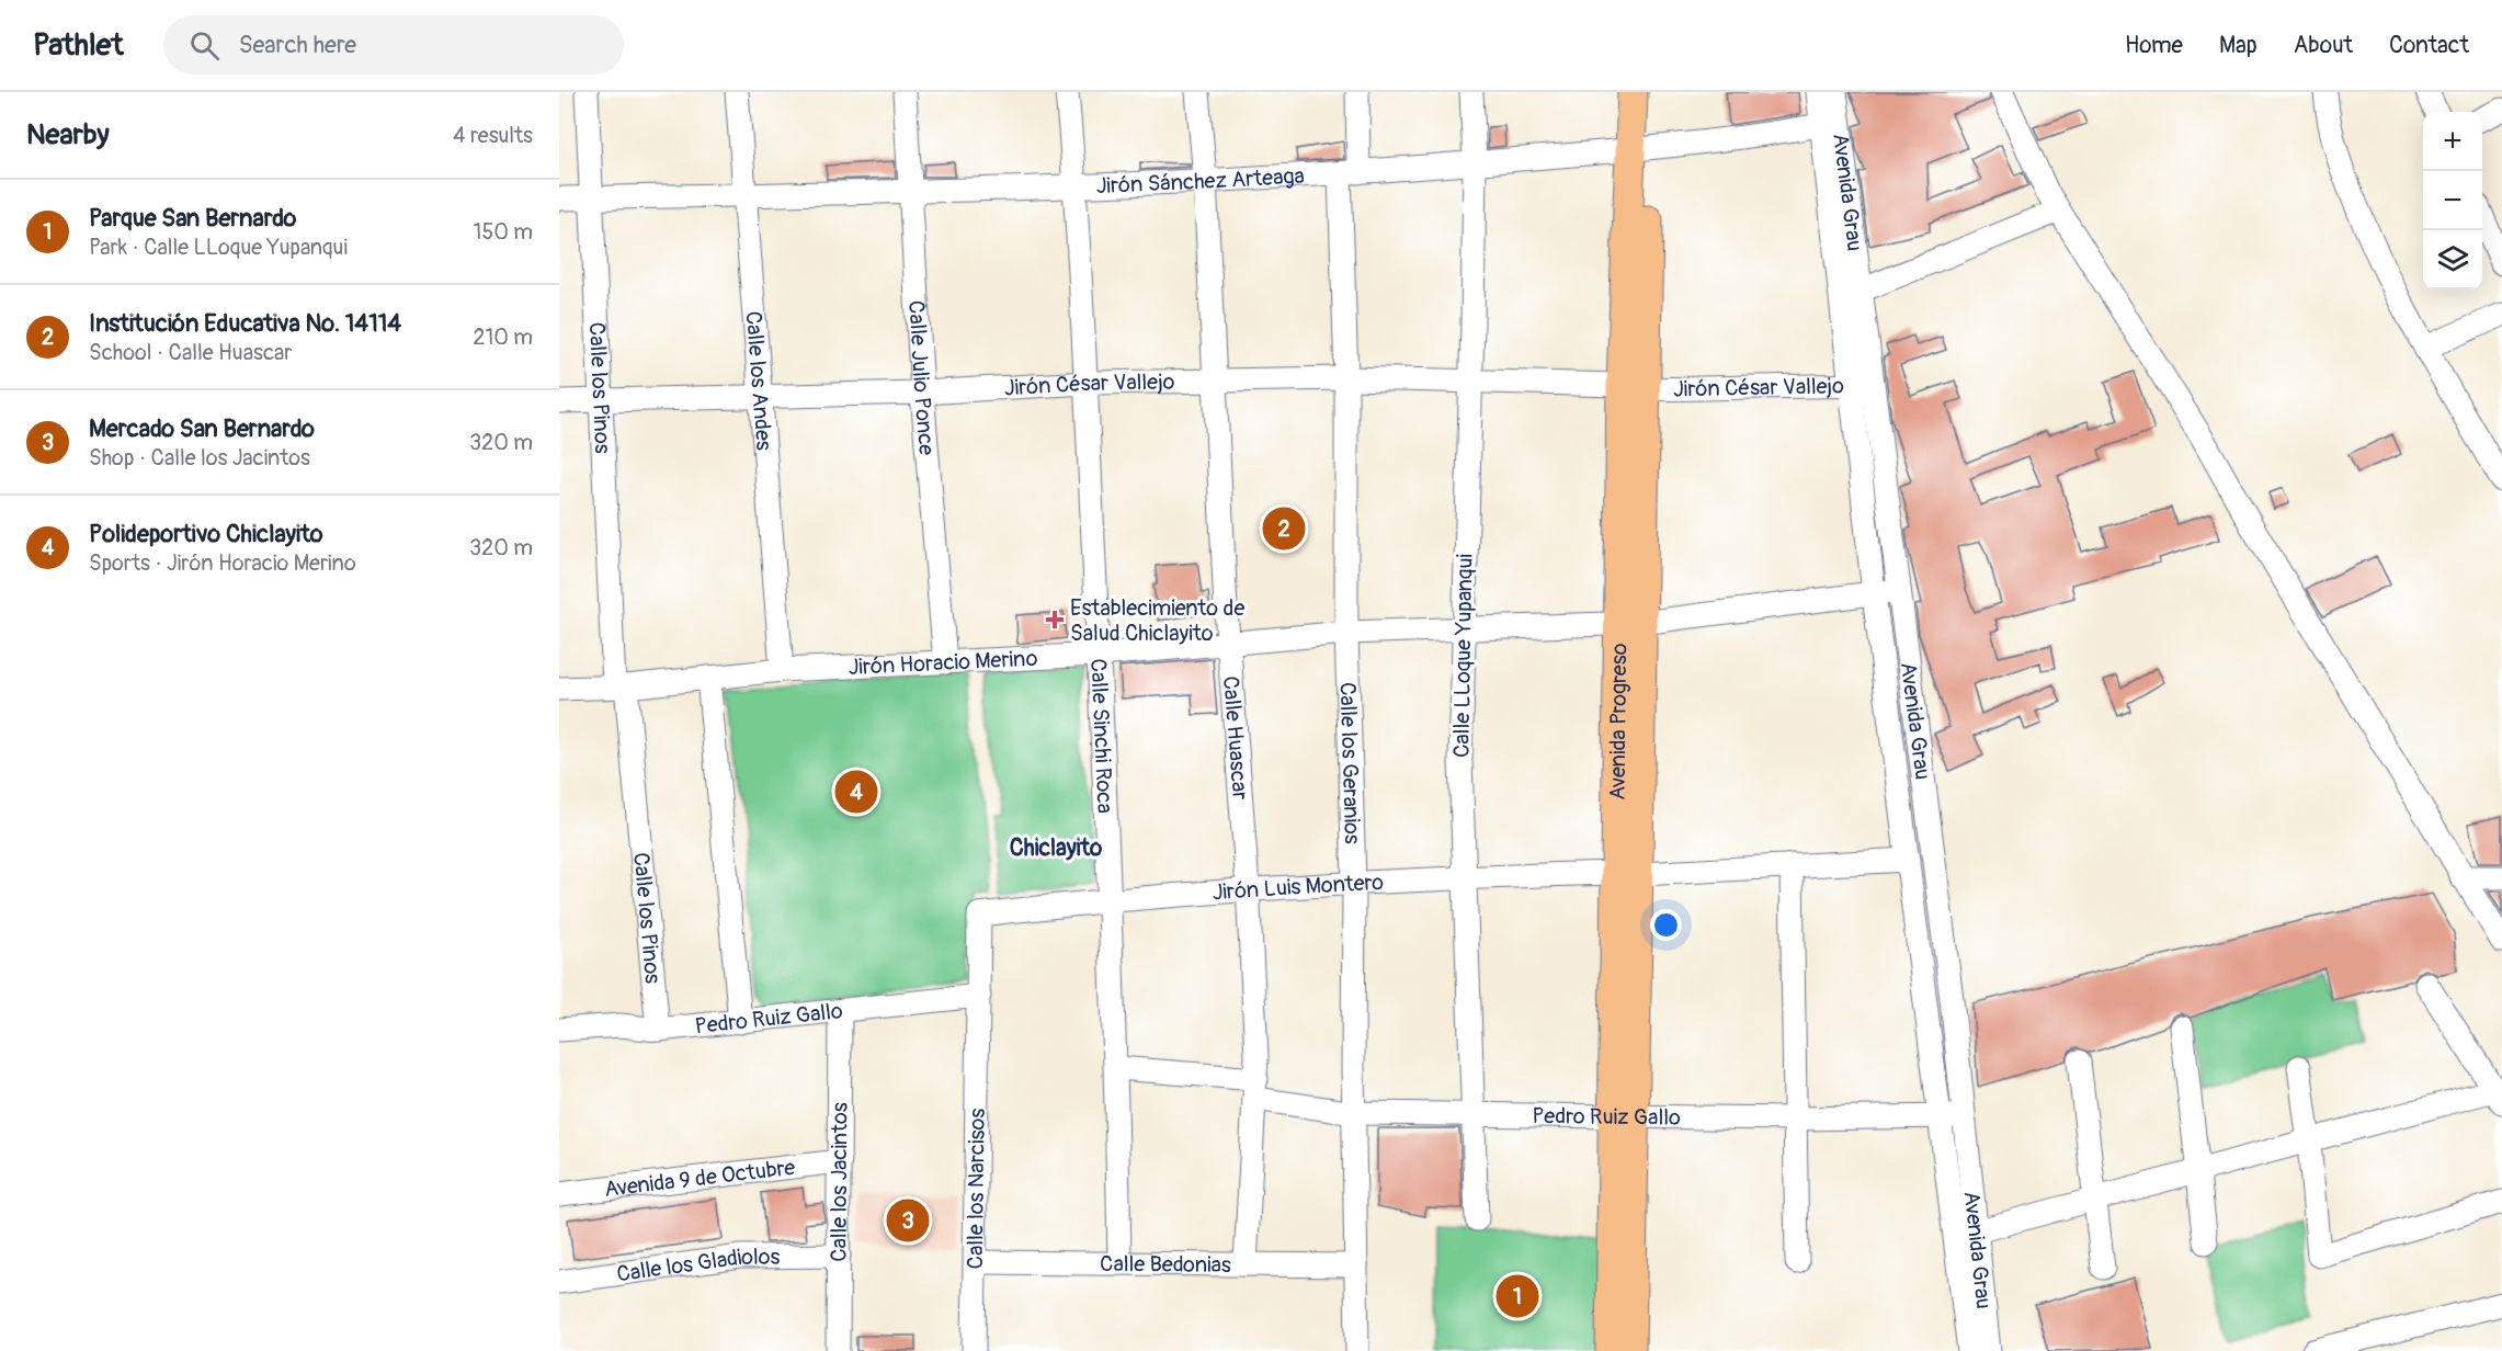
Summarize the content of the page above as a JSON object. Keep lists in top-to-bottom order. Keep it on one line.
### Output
{"streets":{"main road":["Avenida Progreso"],"street":["Jirón Sánchez Arteaga","Avenida Grau","Calle Julio Ponce","Calle los Andes","Jirón César Vallejo","Calle los Pinos","Calle LLoque Yupanqui","Jirón Horacio Merino","Calle Sinchi Roca","Calle Huascar","Calle los Geranios","Jirón Luis Montero","Pedro Ruiz Gallo","Avenida 9 de Octubre","Calle los Jacintos","Calle los Narcisos","Calle Bedonias","Calle los Gladiolos"]},"crossings":[["Jirón Sánchez Arteaga","Avenida Grau"],["Jirón Sánchez Arteaga","Calle Julio Ponce"],["Jirón Sánchez Arteaga","Calle los Andes"],["Jirón Sánchez Arteaga","Calle los Pinos"],["Jirón Sánchez Arteaga","Calle LLoque Yupanqui"],["Jirón Sánchez Arteaga","Avenida Progreso"],["Jirón Sánchez Arteaga","Calle Sinchi Roca"],["Jirón Sánchez Arteaga","Calle Huascar"],["Jirón Sánchez Arteaga","Calle los Geranios"],["Avenida Grau","Jirón César Vallejo"],["Avenida Grau","Jirón Horacio Merino"],["Avenida Grau","Jirón Luis Montero"],["Avenida Grau","Pedro Ruiz Gallo"],["Calle Julio Ponce","Jirón César Vallejo"],["Calle Julio Ponce","Jirón Horacio Merino"],["Calle los Andes","Jirón César Vallejo"],["Calle los Andes","Jirón Horacio Merino"],["Jirón César Vallejo","Calle los Pinos"],["Jirón César Vallejo","Calle LLoque Yupanqui"],["Jirón César Vallejo","Avenida Progreso"],["Jirón César Vallejo","Calle Sinchi Roca"],["Jirón César Vallejo","Calle Huascar"],["Jirón César Vallejo","Calle los Geranios"],["Calle los Pinos","Jirón Horacio Merino"],["Calle los Pinos","Pedro Ruiz Gallo"],["Calle LLoque Yupanqui","Jirón Horacio Merino"],["Calle LLoque Yupanqui","Jirón Luis Montero"],["Calle LLoque Yupanqui","Pedro Ruiz Gallo"],["Jirón Horacio Merino","Avenida Progreso"],["Jirón Horacio Merino","Calle Sinchi Roca"],["Jirón Horacio Merino","Calle Huascar"],["Jirón Horacio Merino","Calle los Geranios"],["Avenida Progreso","Jirón Luis Montero"],["Avenida Progreso","Pedro Ruiz Gallo"],["Calle Sinchi Roca","Jirón Luis Montero"],["Calle Sinchi Roca","Pedro Ruiz Gallo"],["Calle Sinchi Roca","Calle Bedonias"],["Calle Huascar","Jirón Luis Montero"],["Calle Huascar","Pedro Ruiz Gallo"],["Calle Huascar","Calle Bedonias"],["Calle los Geranios","Jirón Luis Montero"],["Calle los Geranios","Pedro Ruiz Gallo"],["Calle los Geranios","Calle Bedonias"],["Jirón Luis Montero","Pedro Ruiz Gallo"],["Jirón Luis Montero","Calle los Narcisos"],["Pedro Ruiz Gallo","Calle los Jacintos"],["Pedro Ruiz Gallo","Calle los Narcisos"],["Avenida 9 de Octubre","Calle los Jacintos"],["Calle los Jacintos","Calle los Gladiolos"],["Calle los Narcisos","Calle Bedonias"]],"districts":["Chiclayito"],"places":{"health":["Establecimiento de Salud Chiclayito"]},"page":{"header":"Pathlet","search":"Search here","nav":["Home","Map","About","Contact"],"heading":["Nearby","4 results"],"map_buttons":["+","−"],"list":[{"mark":"1","name":"Parque San Bernardo","note":"Park · Calle LLoque Yupanqui","value":"150 m"},{"mark":"2","name":"Institución Educativa No. 14114","note":"School · Calle Huascar","value":"210 m"},{"mark":"3","name":"Mercado San Bernardo","note":"Shop · Calle los Jacintos","value":"320 m"},{"mark":"4","name":"Polideportivo Chiclayito","note":"Sports · Jirón Horacio Merino","value":"320 m"}],"pins":["2","4","3","1"]}}
